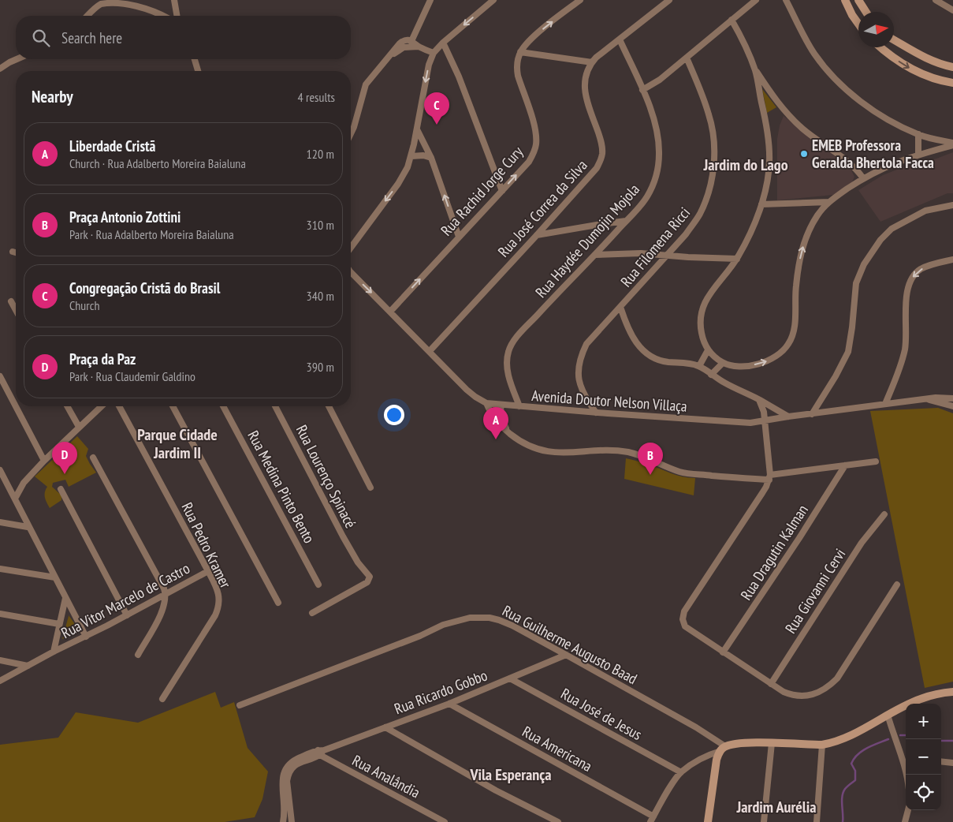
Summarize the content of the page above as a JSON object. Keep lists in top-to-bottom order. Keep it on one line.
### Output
{"streets":{"street":["Rua Rachid Jorge Cury","Rua José Correa da Silva","Rua Haydée Dumojin Mojola","Rua Filomena Ricci","Avenida Doutor Nelson Villaça","Rua Lourenço Spinacé","Rua Medina Pinto Bento","Rua Pedro Kramer","Rua Dragutin Kalman","Rua Giovanni Cervi","Rua Vitor Marcelo de Castro","Rua Guilherme Augusto Baad","Rua Ricardo Gobbo","Rua José de Jesus","Rua Americana","Rua Analândia"]},"crossings":[["Rua Rachid Jorge Cury","Avenida Doutor Nelson Villaça"],["Rua José Correa da Silva","Rua Haydée Dumojin Mojola"],["Rua José Correa da Silva","Avenida Doutor Nelson Villaça"],["Rua Haydée Dumojin Mojola","Avenida Doutor Nelson Villaça"],["Rua Filomena Ricci","Avenida Doutor Nelson Villaça"],["Rua Pedro Kramer","Rua Vitor Marcelo de Castro"],["Rua Guilherme Augusto Baad","Rua Ricardo Gobbo"],["Rua Ricardo Gobbo","Rua José de Jesus"],["Rua Ricardo Gobbo","Rua Americana"],["Rua Ricardo Gobbo","Rua Analândia"]],"one_way":["Rua Rachid Jorge Cury"],"districts":["Jardim do Lago","Parque Cidade Jardim II","Vila Esperança","Jardim Aurélia"],"places":["EMEB Professora Geralda Bhertola Facca"],"north":"right","page":{"search":"Search here","heading":["Nearby","4 results"],"pins":["C","A","D","B"],"list":[{"mark":"A","name":"Liberdade Cristã","note":"Church · Rua Adalberto Moreira Baialuna","value":"120 m"},{"mark":"B","name":"Praça Antonio Zottini","note":"Park · Rua Adalberto Moreira Baialuna","value":"310 m"},{"mark":"C","name":"Congregação Cristã do Brasil","note":"Church","value":"340 m"},{"mark":"D","name":"Praça da Paz","note":"Park · Rua Claudemir Galdino","value":"390 m"}],"map_buttons":["+","−"]}}
